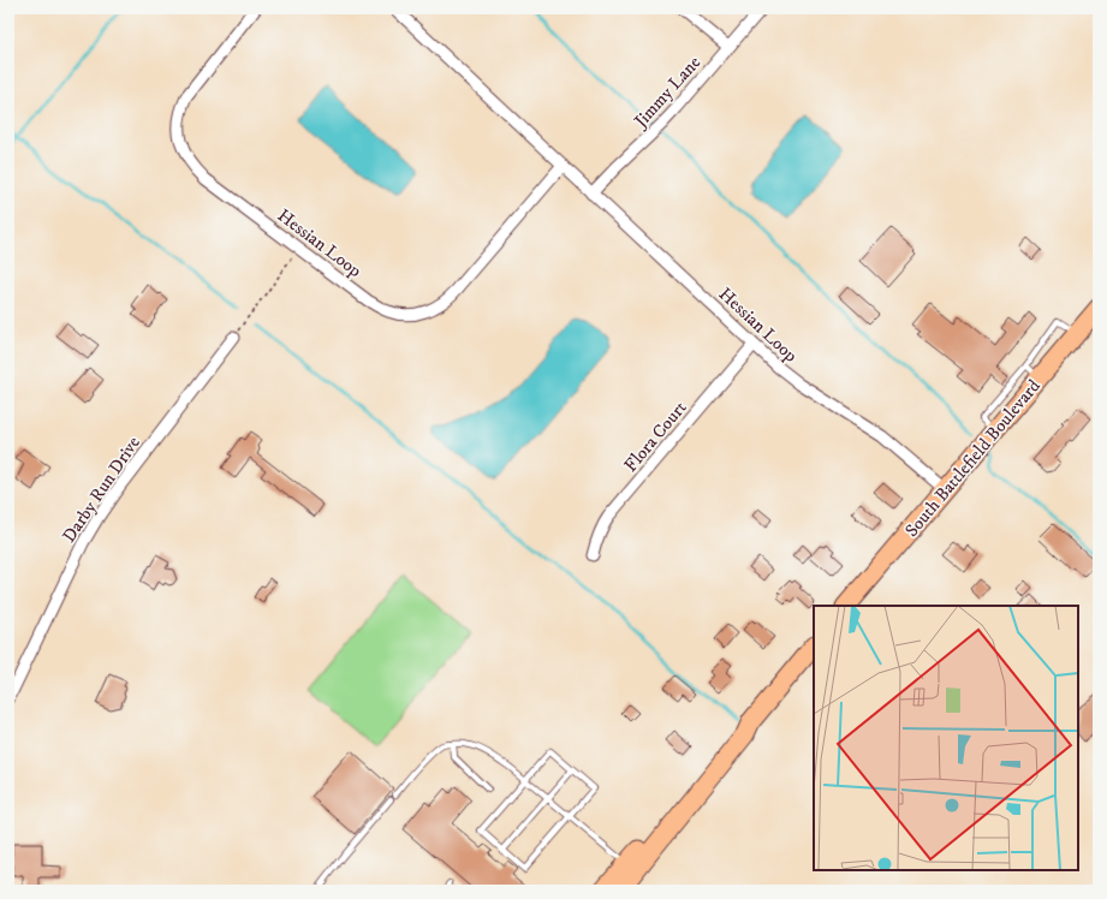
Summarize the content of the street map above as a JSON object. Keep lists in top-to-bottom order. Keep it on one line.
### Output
{"streets":{"main road":["South Battlefield Boulevard"],"street":["Jimmy Lane","Hessian Loop","Flora Court","Darby Run Drive"]},"crossings":[["Jimmy Lane","Hessian Loop"],["Hessian Loop","Flora Court"],["Hessian Loop","South Battlefield Boulevard"]]}
